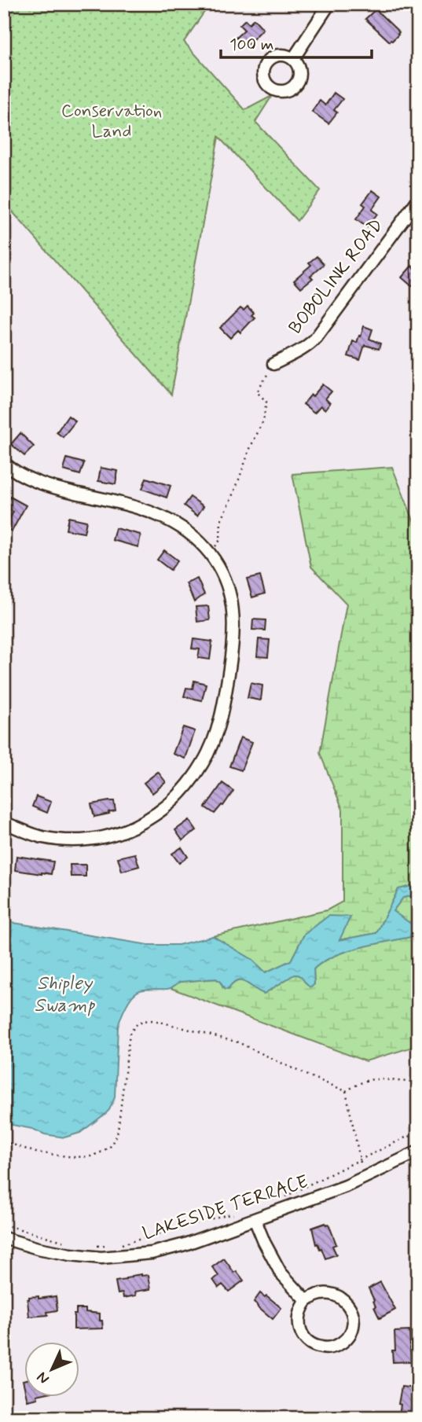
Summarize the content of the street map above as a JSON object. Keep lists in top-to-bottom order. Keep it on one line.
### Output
{"streets":{"street":["BOBOLINK ROAD","LAKESIDE TERRACE"]},"water":["Shipley Swamp"],"parks":["Conservation Land"],"scale_bar":"100 m","north":"bottom left"}
